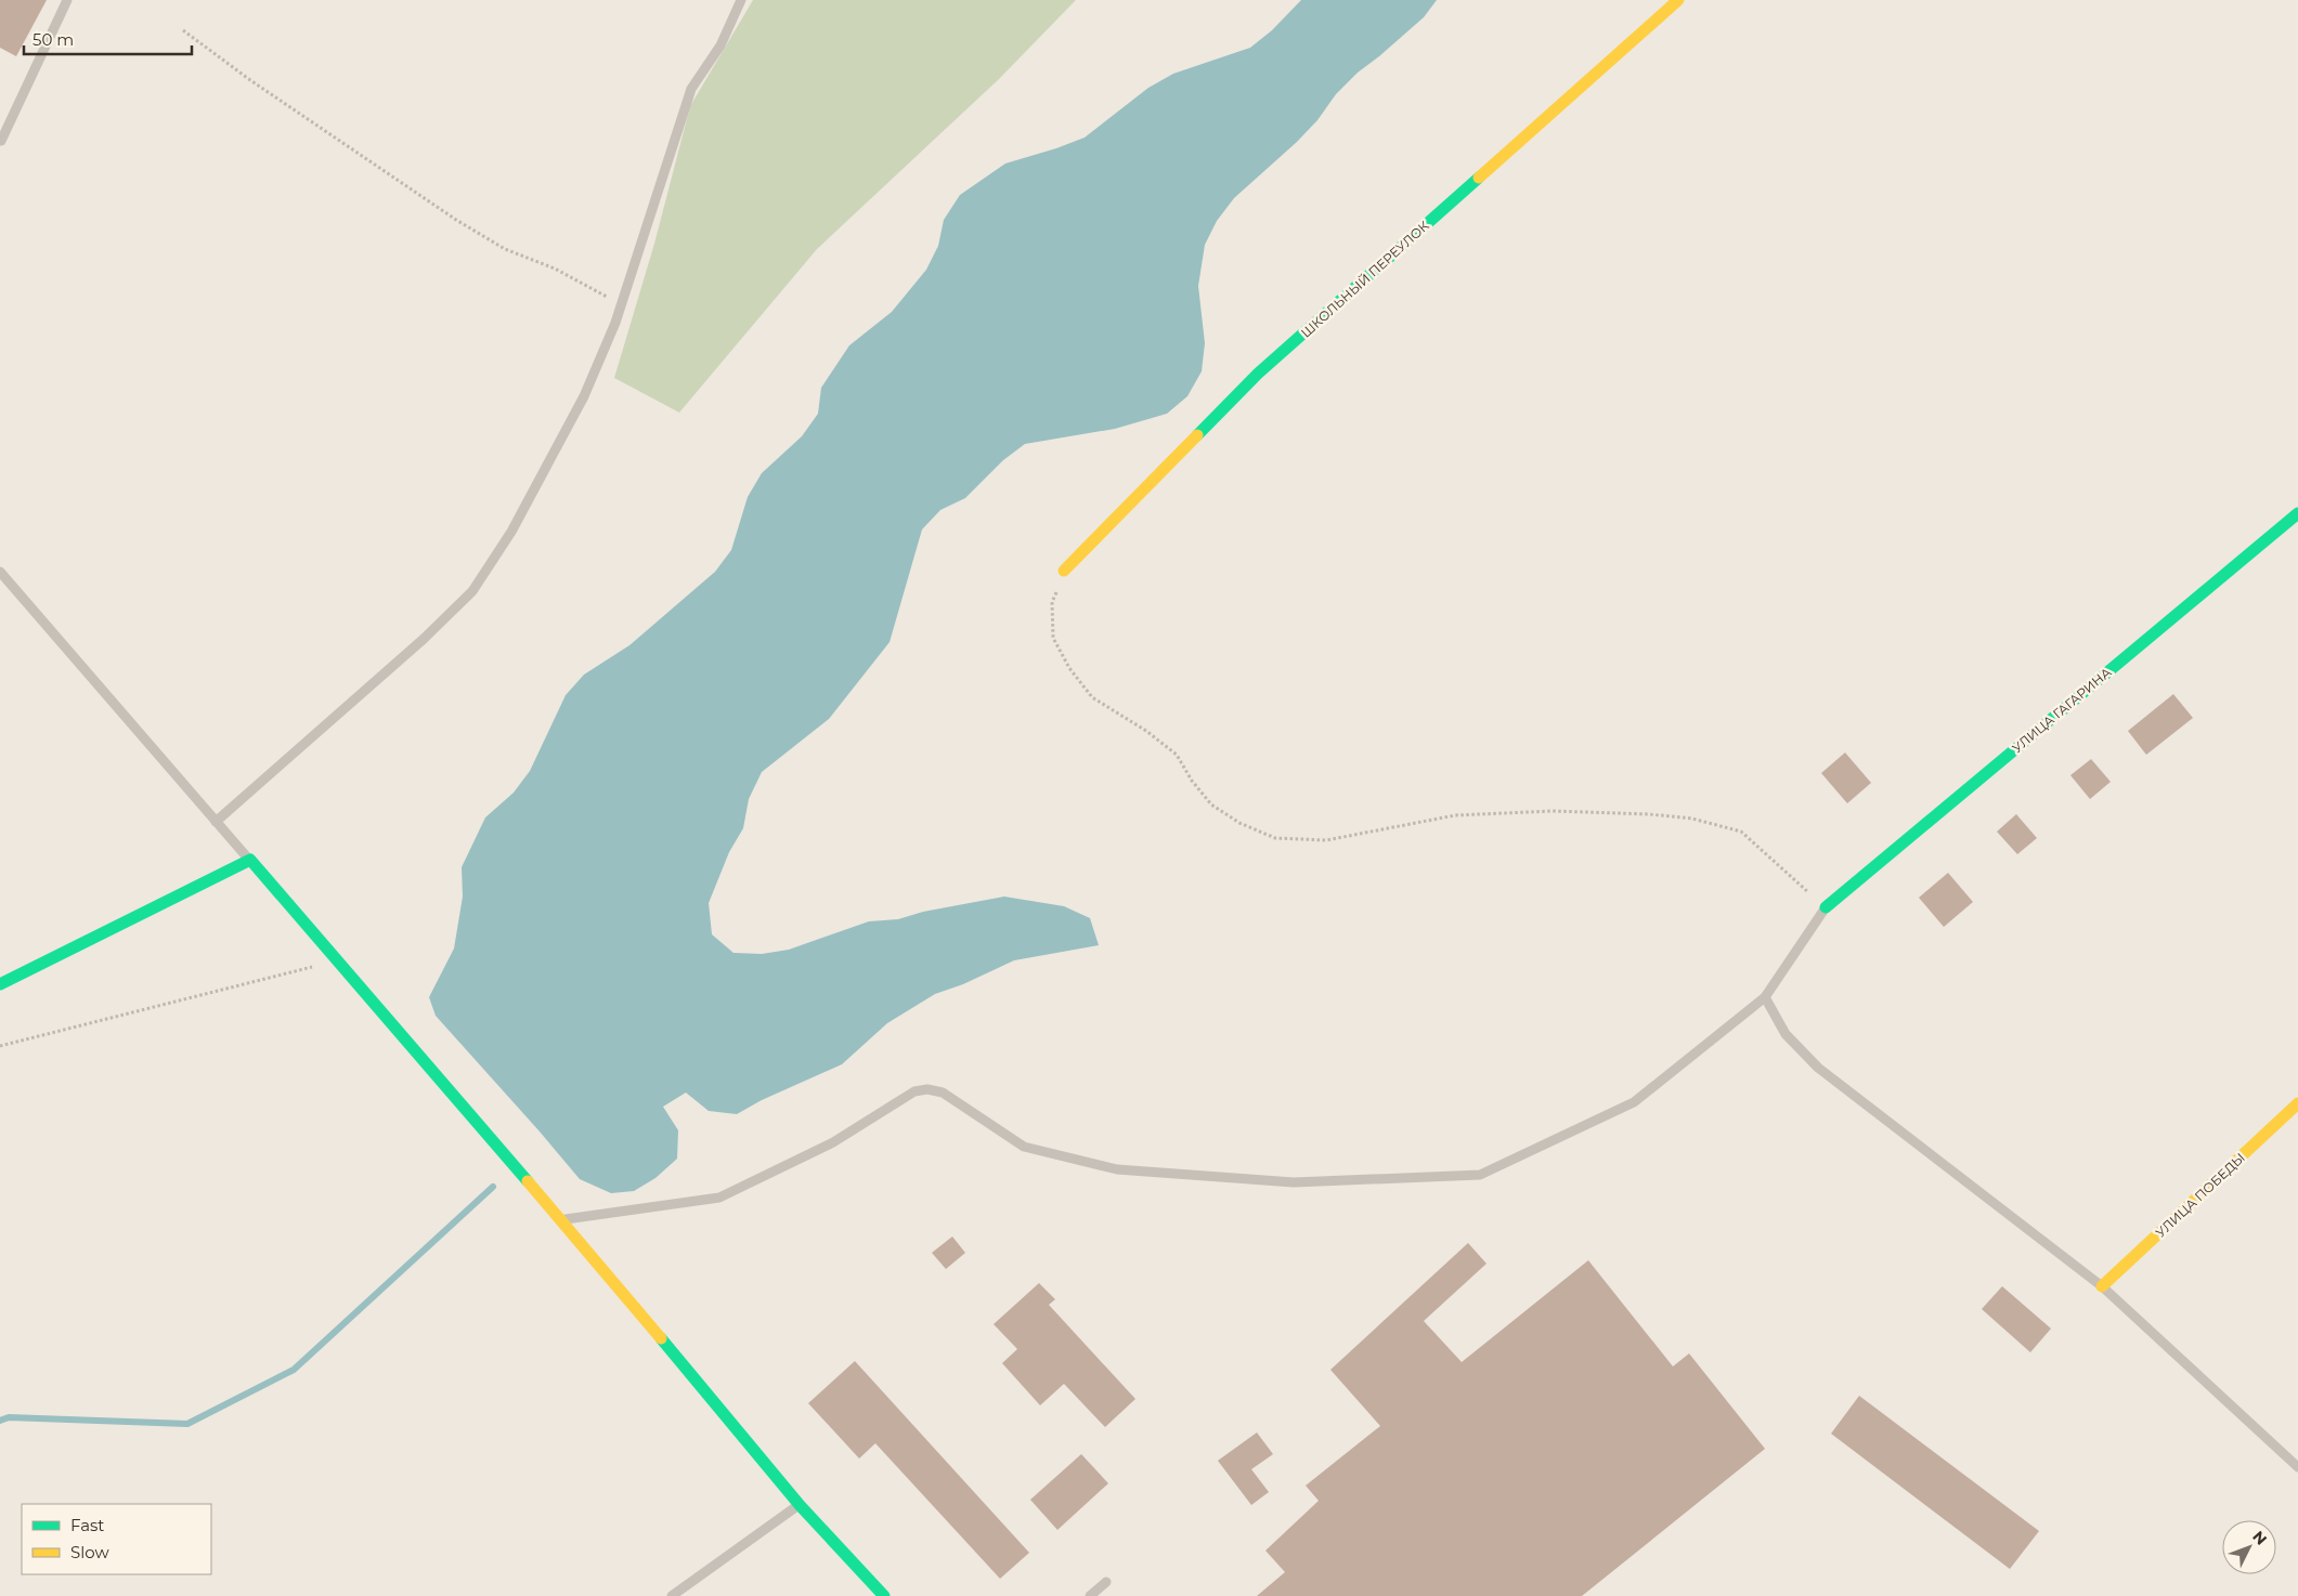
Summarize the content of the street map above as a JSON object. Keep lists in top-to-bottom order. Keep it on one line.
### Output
{"streets":{"street":["ШКОЛЬНЫЙ ПЕРЕУЛОК","УЛИЦА ГАГАРИНА","УЛИЦА ПОБЕДЫ"]},"legend":["Fast","Slow"],"scale_bar":"50 m","north":"top right"}
